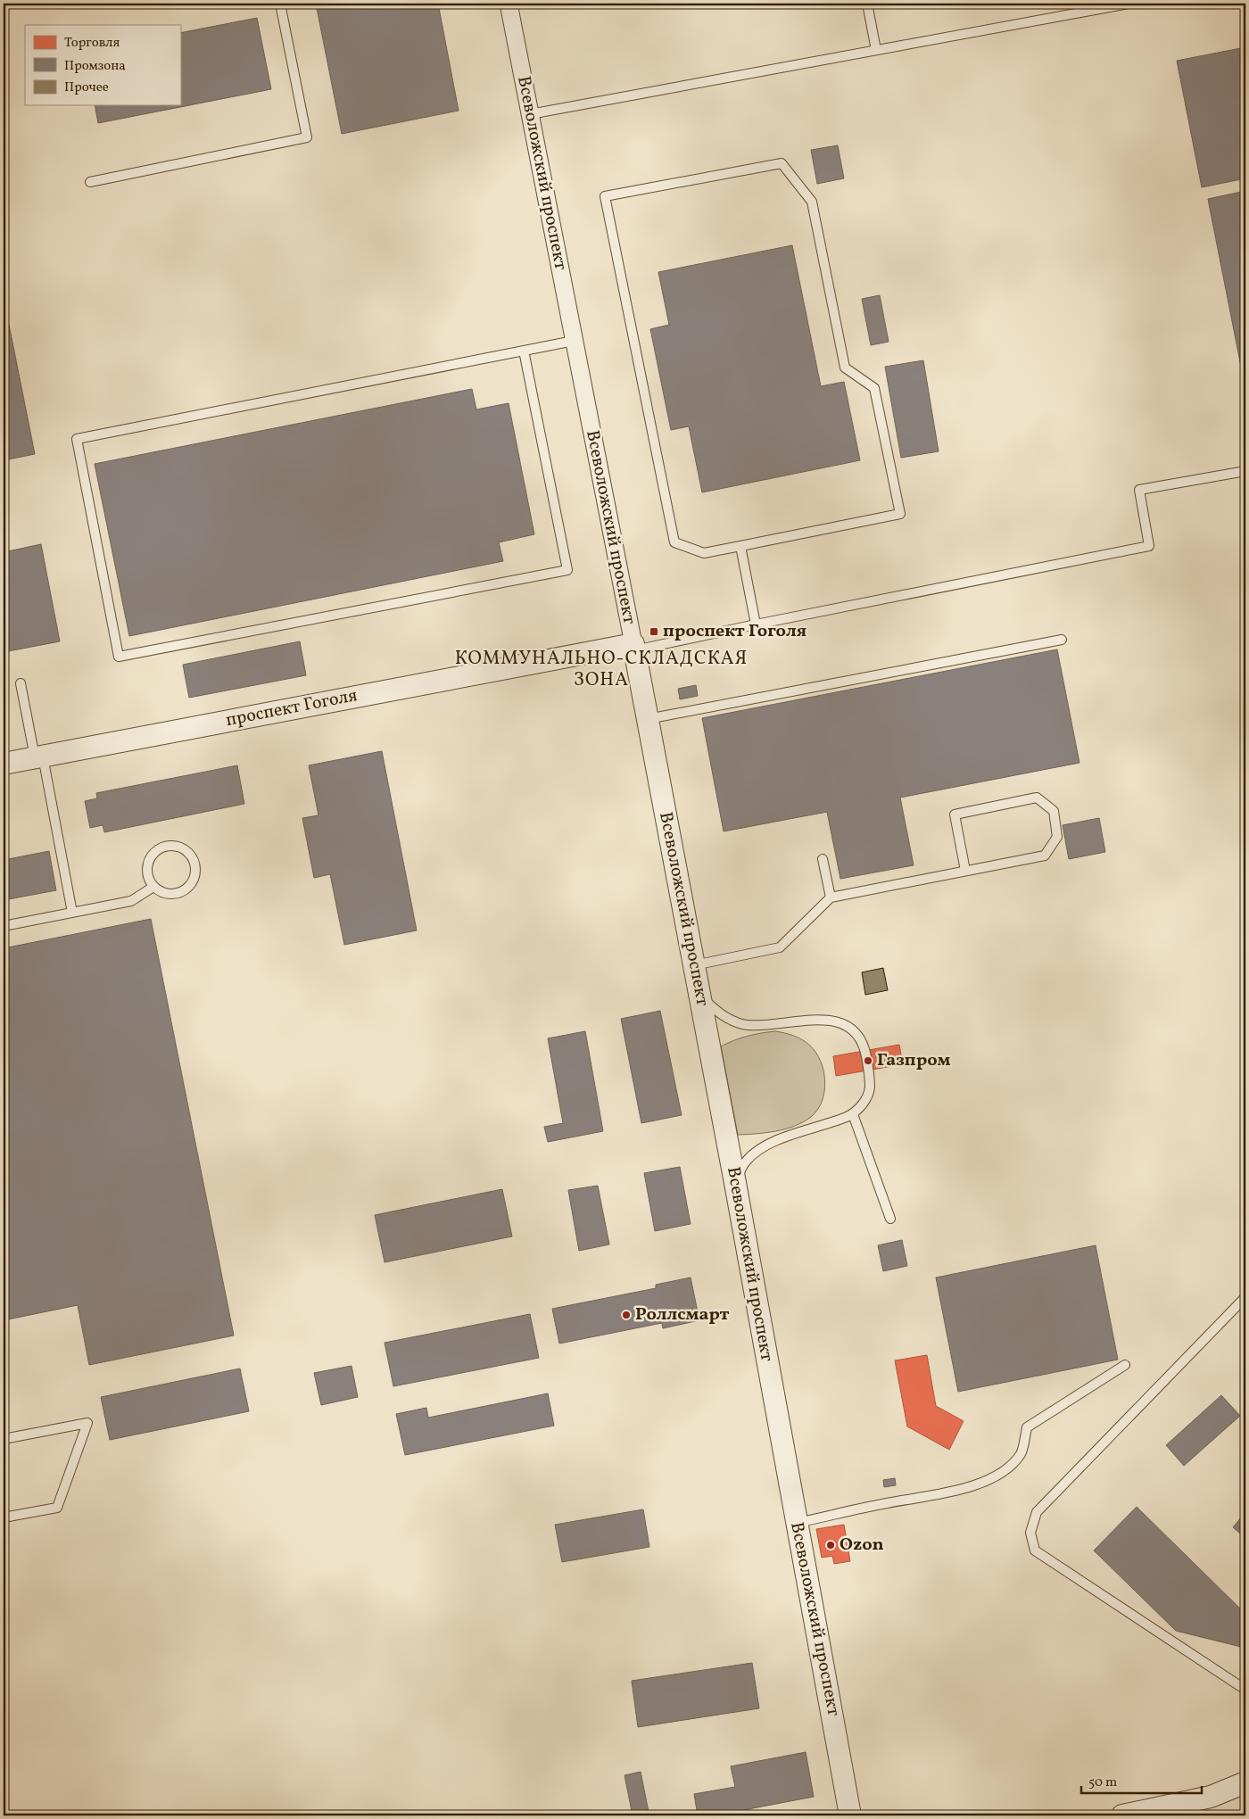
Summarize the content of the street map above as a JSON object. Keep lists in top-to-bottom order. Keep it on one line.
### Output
{"streets":{"street":["Всеволожский проспект","проспект Гоголя"]},"crossings":[["Всеволожский проспект","проспект Гоголя"]],"districts":["КОММУНАЛЬНО-СКЛАДСКАЯ ЗОНА"],"places":{"transit":["проспект Гоголя"],"other":["Газпром","Роллсмарт","Ozon"]},"legend":["Торговля","Промзона","Прочее"],"scale_bar":"50 m"}
